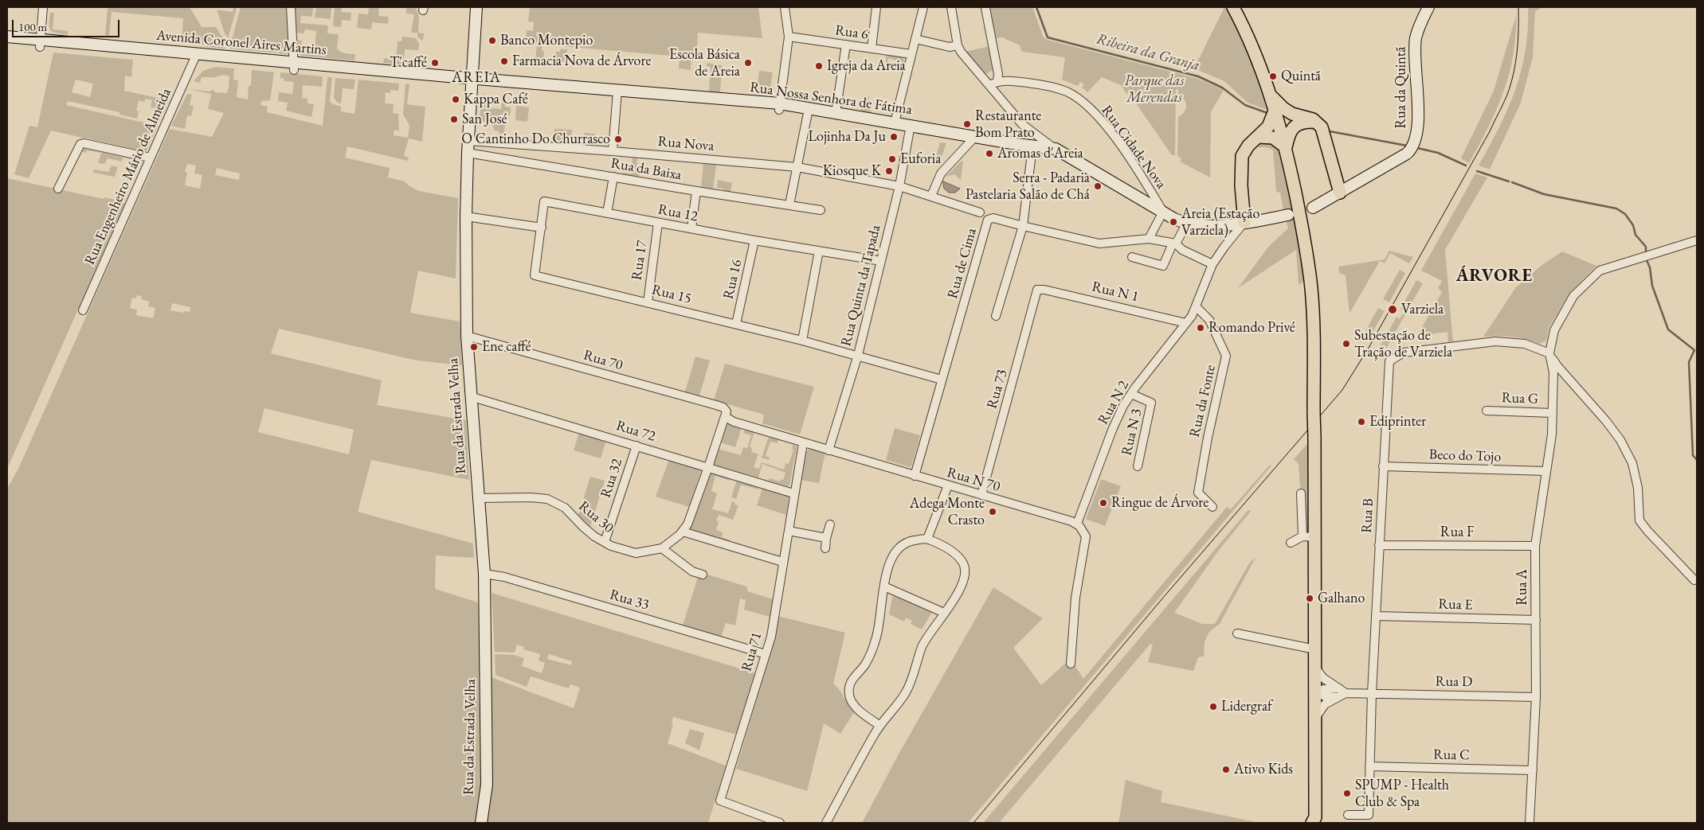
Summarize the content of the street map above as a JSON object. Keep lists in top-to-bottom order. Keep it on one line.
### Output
{"streets":{"street":["Rua 6","Avenida Coronel Aires Martins","Rua da Quintã","Rua Nossa Senhora de Fátima","Rua Nova","Rua Cidade Nova","Rua da Baixa","Rua Engenheiro Mário de Almeida","Rua 12","Rua 17","Rua de Cima","Rua 16","Rua Quinta da Tapada","Rua N 1","Rua 15","Rua 70","Rua 73","Rua G","Rua da Fonte","Rua N 2","Rua da Estrada Velha","Rua 72","Rua N 3","Beco do Tojo","Rua 32","Rua N 70","Rua B","Rua 30","Rua F","Rua A","Rua 33","Rua E","Rua 71","Rua D","Rua C"]},"crossings":[["Avenida Coronel Aires Martins","Rua Nossa Senhora de Fátima"],["Avenida Coronel Aires Martins","Rua Engenheiro Mário de Almeida"],["Avenida Coronel Aires Martins","Rua da Estrada Velha"],["Rua Nossa Senhora de Fátima","Rua Quinta da Tapada"],["Rua Nossa Senhora de Fátima","Rua da Estrada Velha"],["Rua Nova","Rua Quinta da Tapada"],["Rua Nova","Rua da Estrada Velha"],["Rua da Baixa","Rua da Estrada Velha"],["Rua 12","Rua 17"],["Rua 12","Rua 16"],["Rua 12","Rua Quinta da Tapada"],["Rua 12","Rua 15"],["Rua 17","Rua 15"],["Rua de Cima","Rua 15"],["Rua de Cima","Rua N 70"],["Rua 16","Rua 15"],["Rua Quinta da Tapada","Rua 15"],["Rua Quinta da Tapada","Rua N 70"],["Rua N 1","Rua 73"],["Rua N 1","Rua N 2"],["Rua 70","Rua da Estrada Velha"],["Rua 70","Rua N 70"],["Rua 73","Rua N 70"],["Rua G","Rua A"],["Rua da Fonte","Rua N 2"],["Rua N 2","Rua N 3"],["Rua N 2","Rua N 70"],["Rua da Estrada Velha","Rua 72"],["Rua da Estrada Velha","Rua 30"],["Rua da Estrada Velha","Rua 33"],["Rua 72","Rua 32"],["Rua 72","Rua 71"],["Beco do Tojo","Rua B"],["Beco do Tojo","Rua A"],["Rua 32","Rua 30"],["Rua N 70","Rua 71"],["Rua B","Rua F"],["Rua B","Rua A"],["Rua B","Rua E"],["Rua B","Rua D"],["Rua B","Rua C"],["Rua F","Rua A"],["Rua A","Rua E"],["Rua A","Rua D"],["Rua A","Rua C"],["Rua 33","Rua 71"]],"districts":["AREIA","ÁRVORE"],"water":["Ribeira da Granja"],"parks":["Parque das Merendas"],"places":["Banco Montepio","Farmacia Nova de Árvore","T'caffé","Escola Básica de Areia","Igreja da Areia","Quintã","Kappa Café","San José","Restaurante Bom Prato","Lojinha Da Ju","O Cantinho Do Churrasco","Aromas d'Areia","Euforia","Kiosque K","Serra - Padaria Pastelaria Salão de Chá","Areia (Estação Varziela)","Varziela","Romando Privé","Subestação de Tração de Varziela","Ene caffé","Ediprinter","Ringue de Árvore","Adega Monte Crasto","Galhano","Lidergraf","Ativo Kids","SPUMP - Health Club & Spa"],"scale_bar":"100 m"}
